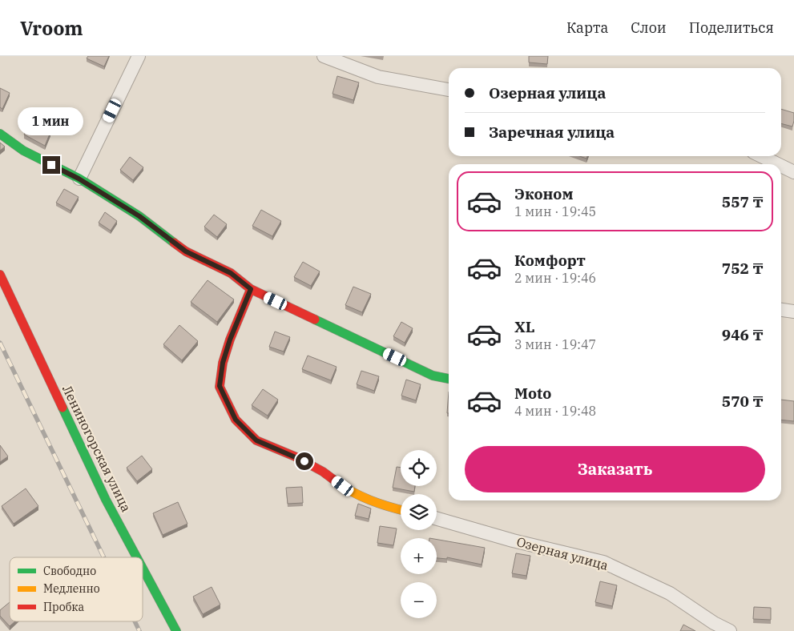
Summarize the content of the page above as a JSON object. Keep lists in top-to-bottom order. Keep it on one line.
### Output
{"streets":{"street":["Лениногорская улица","Озерная улица"]},"legend":["Свободно","Медленно","Пробка"],"page":{"header":"Vroom","nav":["Карта","Слои","Поделиться"],"banner":["Озерная улица","Заречная улица"],"bubble":"1 мин","list":[{"name":"Эконом","note":"1 мин · 19:45","value":"557 ₸"},{"name":"Комфорт","note":"2 мин · 19:46","value":"752 ₸"},{"name":"XL","note":"3 мин · 19:47","value":"946 ₸"},{"name":"Moto","note":"4 мин · 19:48","value":"570 ₸"}],"buttons":"Заказать","map_buttons":["+","−"]}}
